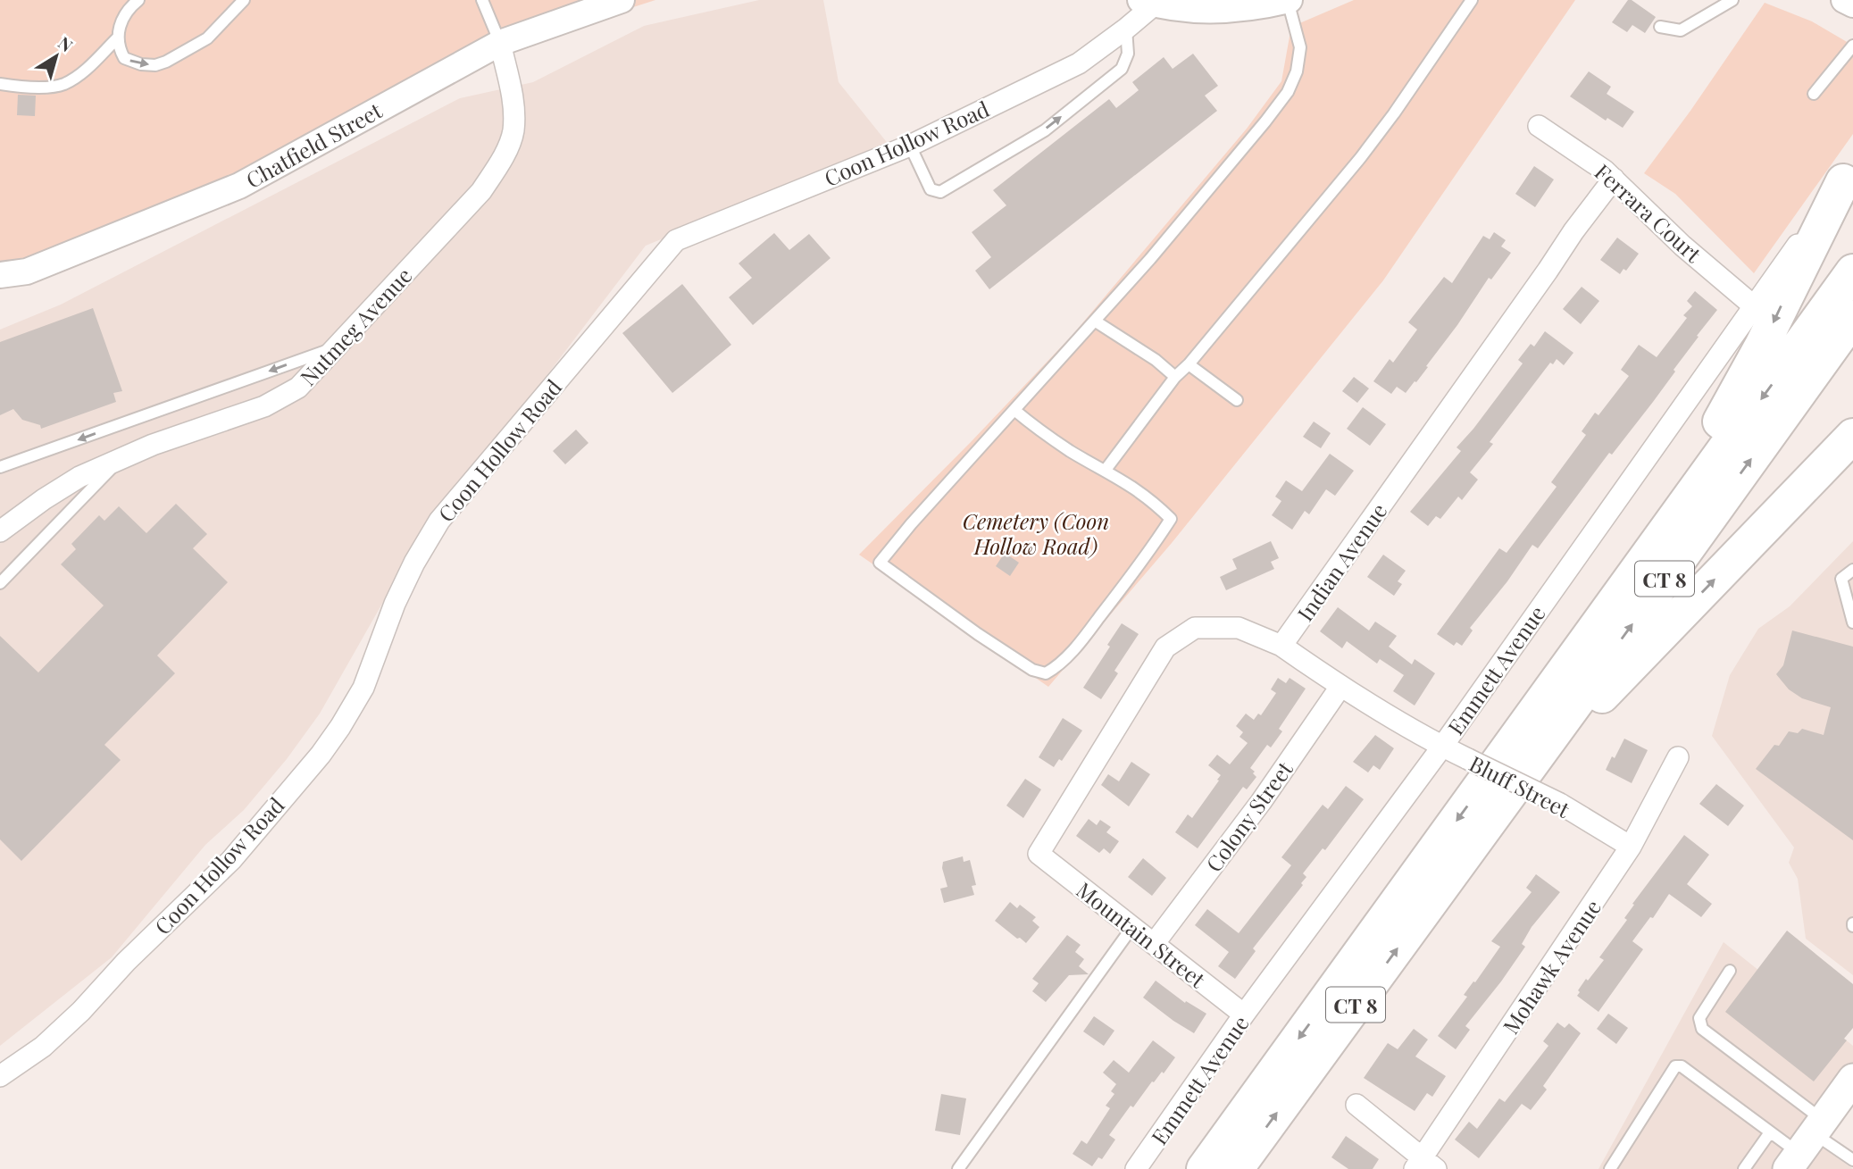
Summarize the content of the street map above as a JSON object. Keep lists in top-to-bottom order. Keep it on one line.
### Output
{"streets":{"highway":["CT 8"],"street":["Coon Hollow Road","Chatfield Street","Ferrara Court","Nutmeg Avenue","Indian Avenue","Emmett Avenue","Bluff Street","Colony Street","Mountain Street","Mohawk Avenue"]},"crossings":[["Chatfield Street","Nutmeg Avenue"],["Ferrara Court","Indian Avenue"],["Ferrara Court","Emmett Avenue"],["Indian Avenue","Bluff Street"],["Indian Avenue","Mountain Street"],["Emmett Avenue","Bluff Street"],["Emmett Avenue","Mountain Street"],["Bluff Street","Colony Street"],["Bluff Street","Mountain Street"],["Bluff Street","Mohawk Avenue"],["Colony Street","Mountain Street"]],"parks":["Cemetery (Coon Hollow Road)"],"north":"top right"}
